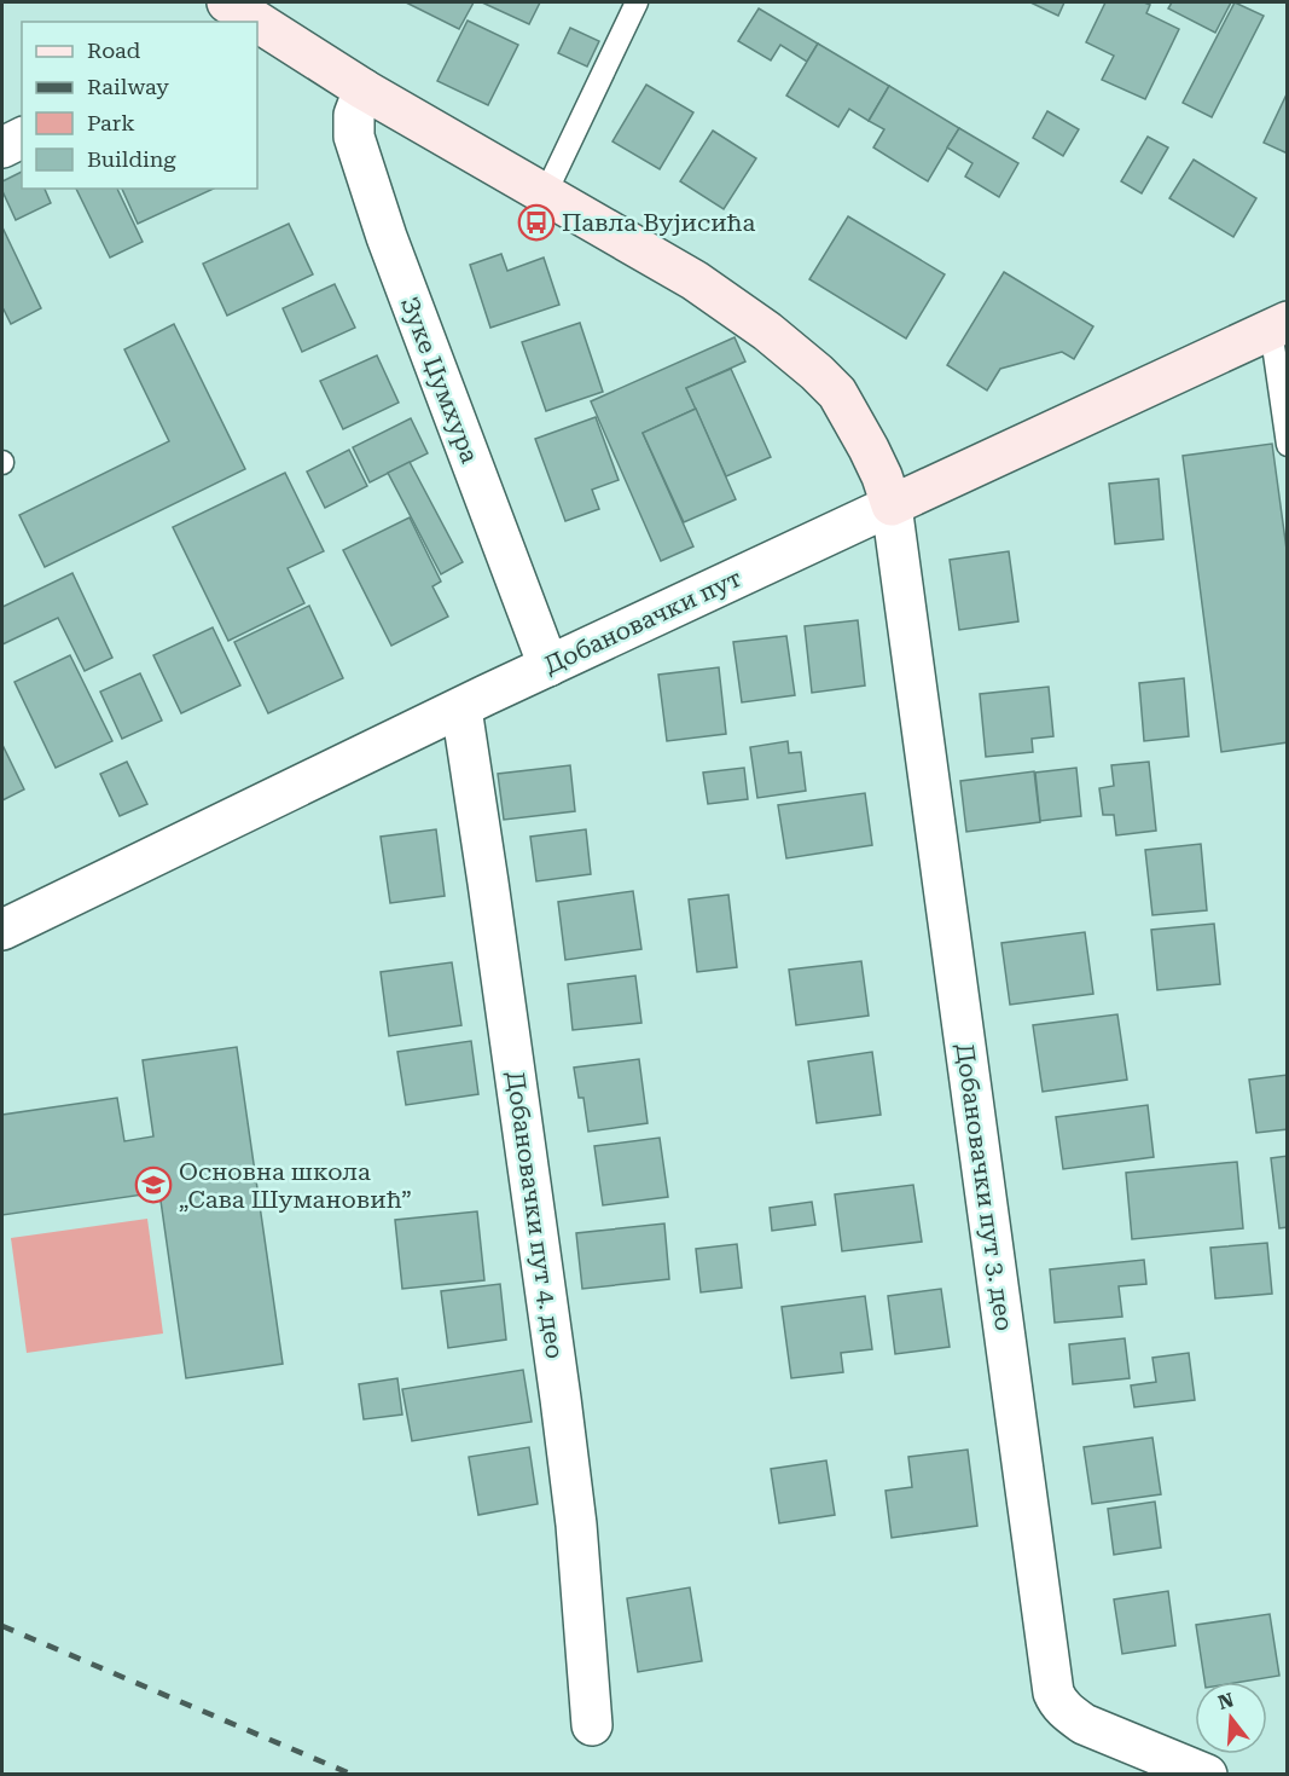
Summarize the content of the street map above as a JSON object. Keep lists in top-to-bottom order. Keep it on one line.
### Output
{"streets":{"street":["Зуке Џумхура","Добановачки пут","Добановачки пут 3. део","Добановачки пут 4. део"]},"crossings":[["Зуке Џумхура","Добановачки пут"],["Добановачки пут","Добановачки пут 3. део"],["Добановачки пут","Добановачки пут 4. део"]],"places":{"bus stop":["Павла Вујисића"],"school or university":["Основна школа „Сава Шумановић”"]},"legend":["Road","Railway","Park","Building"],"north":"top"}
